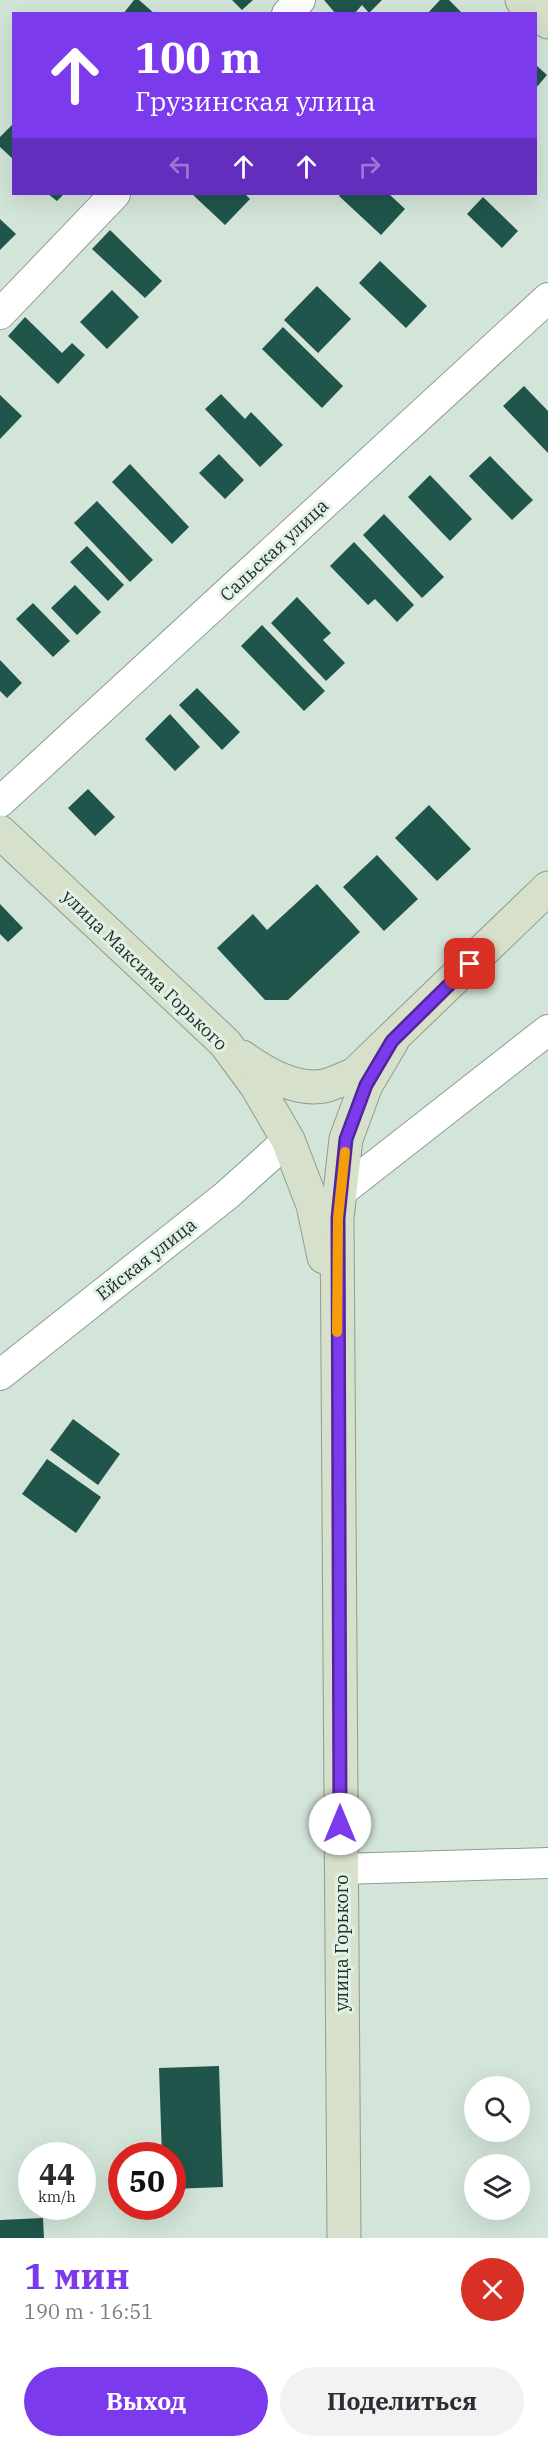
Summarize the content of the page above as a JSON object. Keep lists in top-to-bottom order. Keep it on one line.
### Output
{"streets":{"main road":["улица Максима Горького","улица Горького"],"street":["Сальская улица","Ейская улица"]},"crossings":[["улица Максима Горького","Ейская улица"],["улица Максима Горького","улица Горького"]],"page":{"turn":["100 m","Грузинская улица"],"speed":"44 km/h","limit":"50","heading":["1 мин","190 m · 16:51"],"buttons":["Выход","Поделиться"]}}
